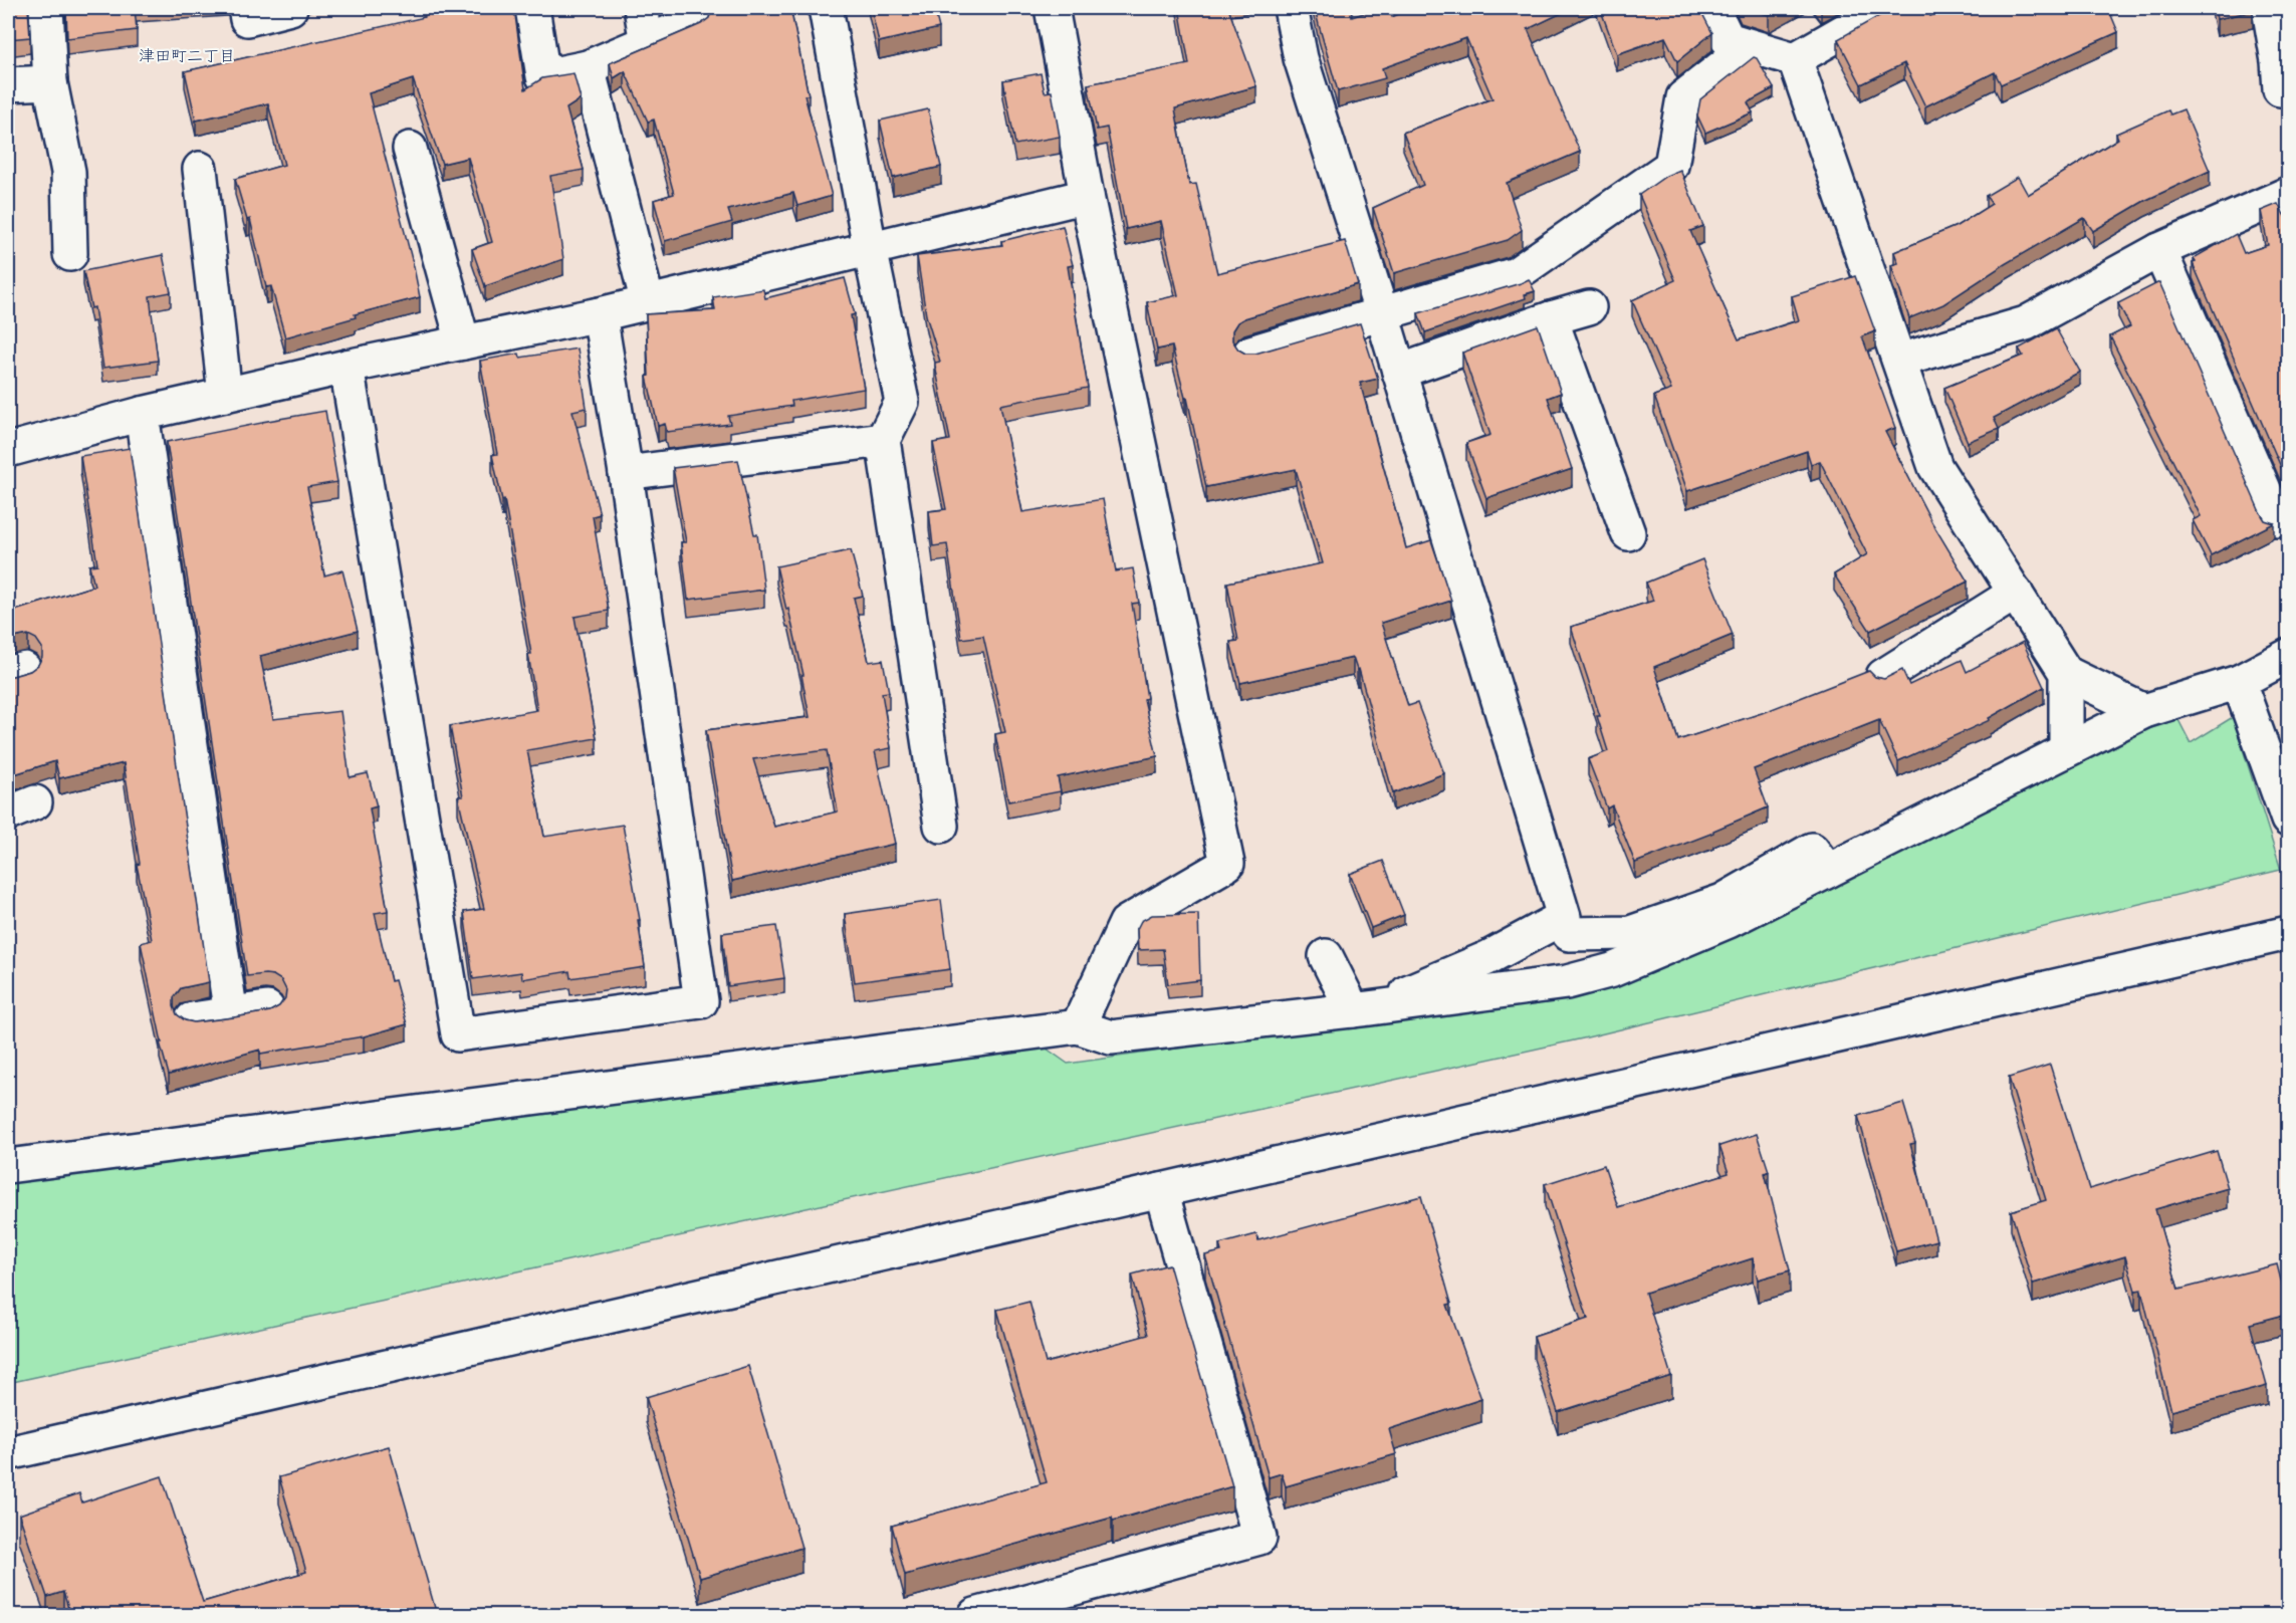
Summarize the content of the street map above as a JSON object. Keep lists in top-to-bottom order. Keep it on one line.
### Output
{"districts":["津田町二丁目"]}
